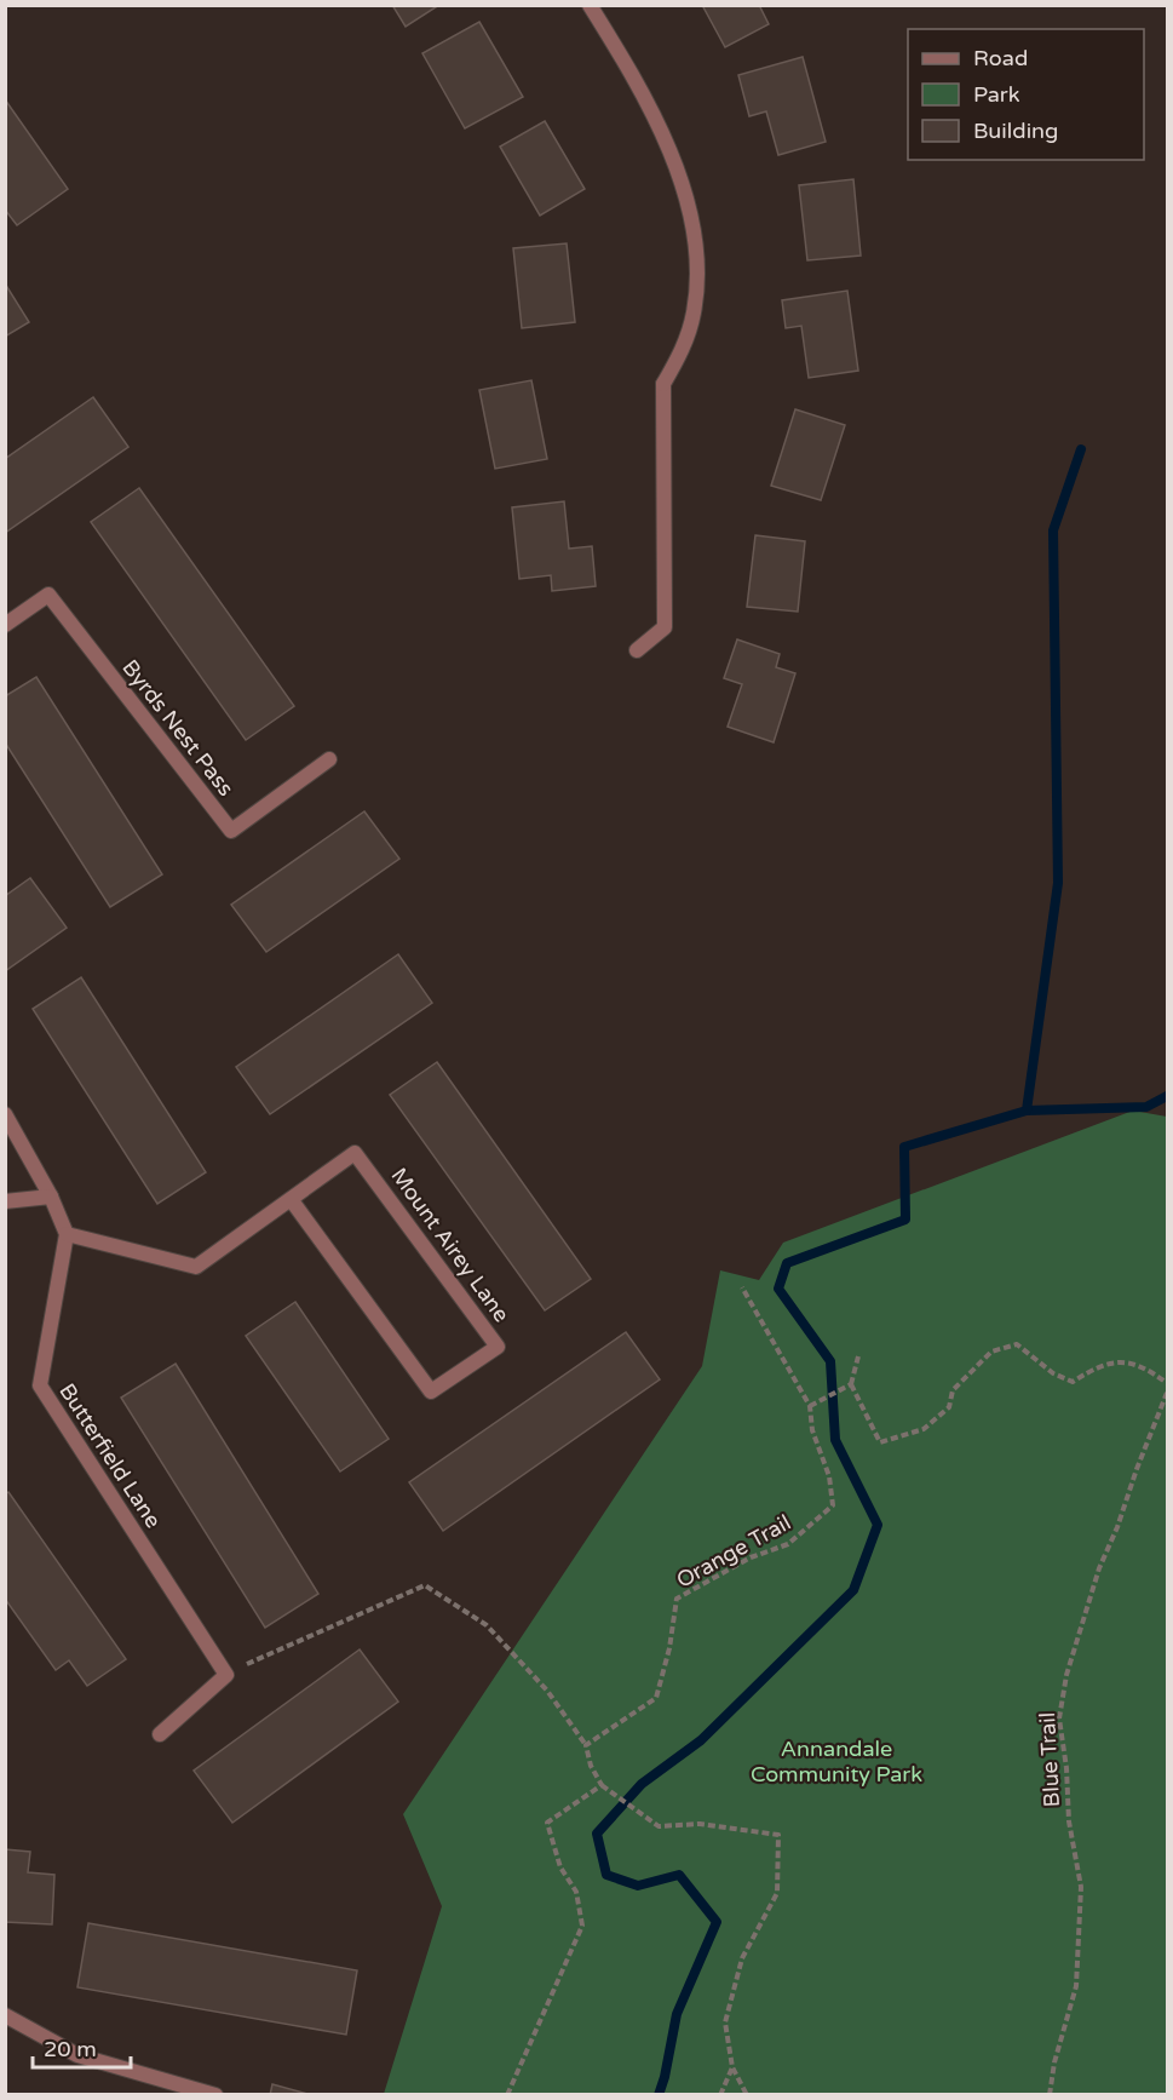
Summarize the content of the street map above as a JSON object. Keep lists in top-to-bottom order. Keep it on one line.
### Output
{"streets":{"street":["Byrds Nest Pass","Mount Airey Lane","Butterfield Lane"],"path":["Orange Trail","Blue Trail"]},"crossings":[["Mount Airey Lane","Butterfield Lane"]],"parks":["Annandale Community Park"],"legend":["Road","Park","Building"],"scale_bar":"20 m"}
